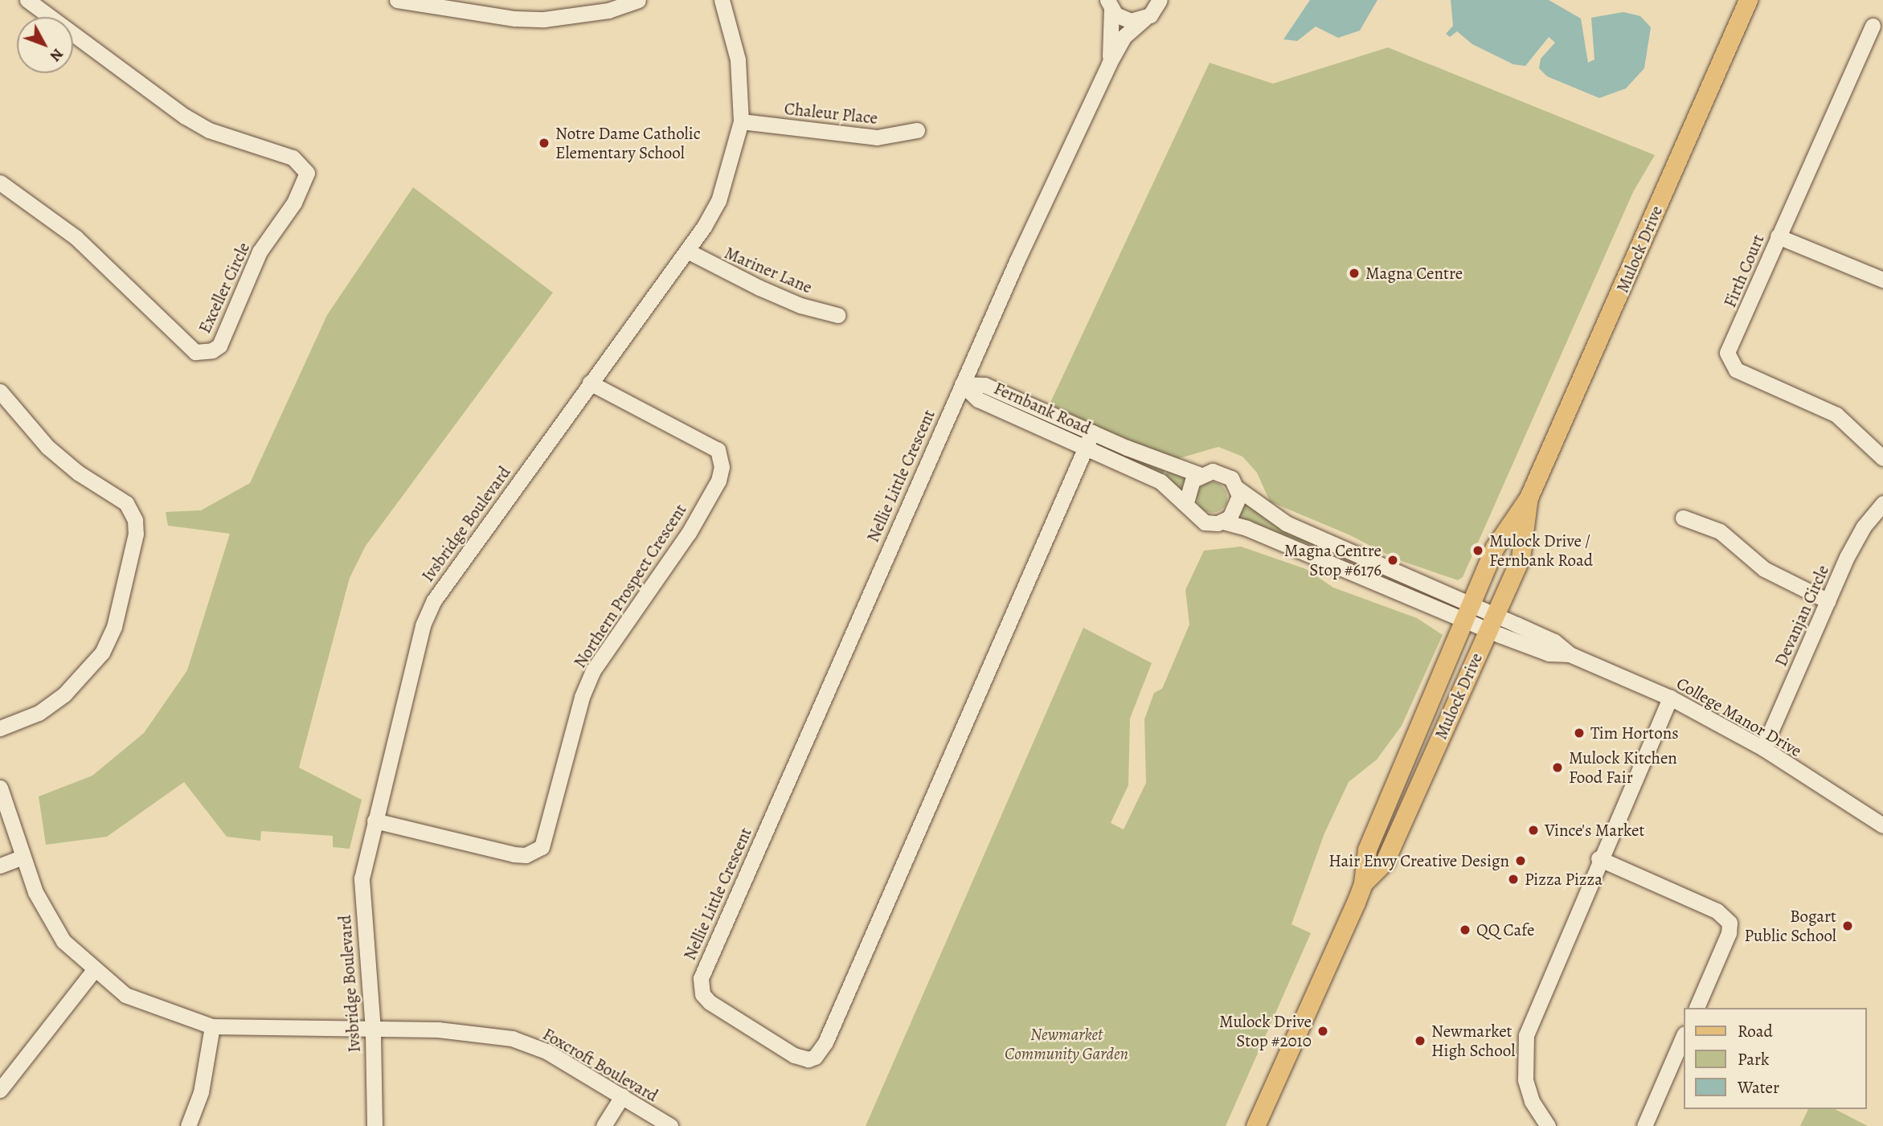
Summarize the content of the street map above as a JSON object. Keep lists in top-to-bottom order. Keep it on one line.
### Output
{"streets":{"main road":["Mulock Drive"],"street":["Chaleur Place","Mariner Lane","Firth Court","Exceller Circle","Fernbank Road","Nellie Little Crescent","Ivsbridge Boulevard","Northern Prospect Crescent","Devanjan Circle","College Manor Drive","Foxcroft Boulevard"]},"crossings":[["Chaleur Place","Ivsbridge Boulevard"],["Mulock Drive","College Manor Drive"],["Mariner Lane","Ivsbridge Boulevard"],["Fernbank Road","Nellie Little Crescent"],["Ivsbridge Boulevard","Northern Prospect Crescent"],["Ivsbridge Boulevard","Foxcroft Boulevard"],["Devanjan Circle","College Manor Drive"]],"parks":["Newmarket Community Garden"],"places":["Notre Dame Catholic Elementary School","Magna Centre","Mulock Drive / Fernbank Road","Magna Centre Stop #6176","Tim Hortons","Mulock Kitchen Food Fair","Vince's Market","Hair Envy Creative Design","Pizza Pizza","Bogart Public School","QQ Cafe","Mulock Drive Stop #2010","Newmarket High School"],"legend":["Road","Park","Water"],"north":"bottom right"}
